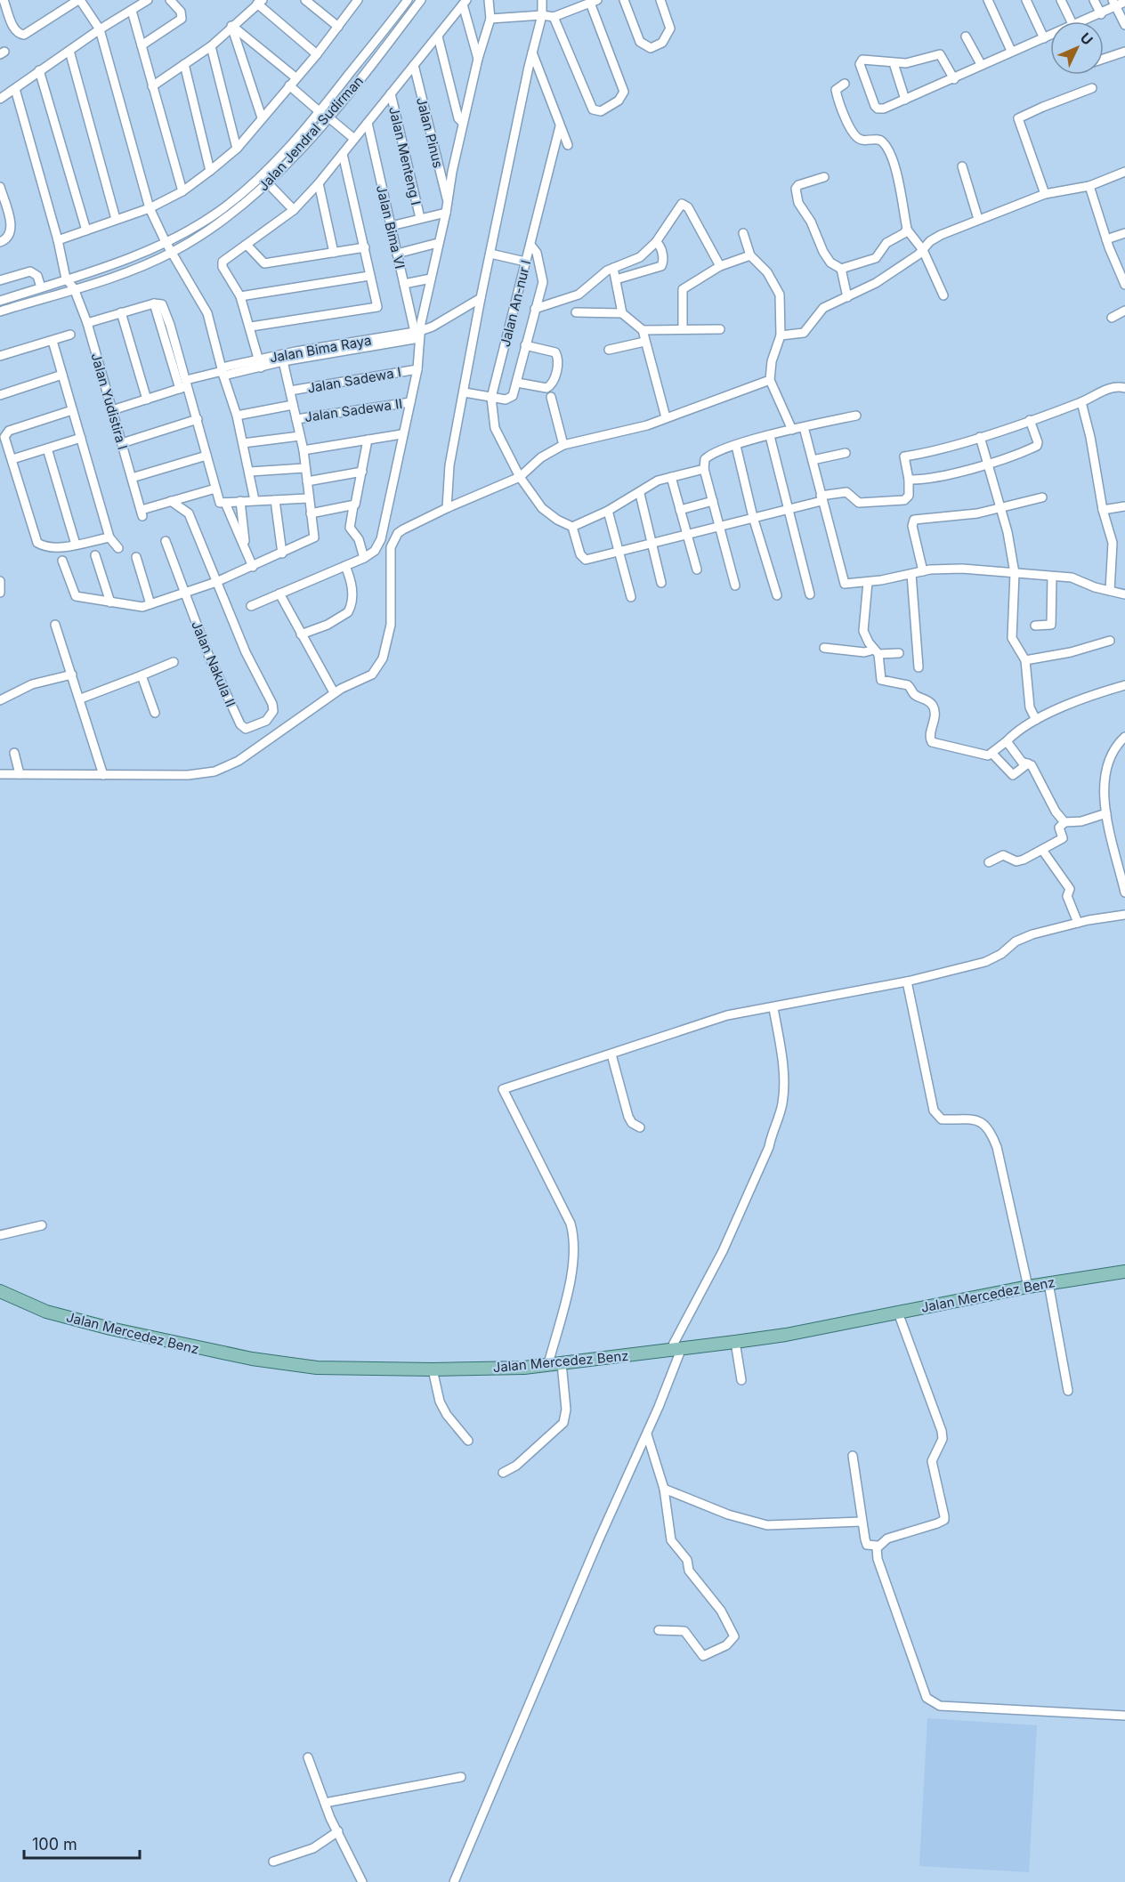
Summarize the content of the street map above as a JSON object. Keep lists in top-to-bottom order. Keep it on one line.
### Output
{"streets":{"main road":["Jalan Mercedez Benz"],"street":["Jalan Pinus","Jalan Jendral Sudirman","Jalan Menteng I","Jalan Bima VI","Jalan An-nur I","Jalan Bima Raya","Jalan Sadewa I","Jalan Yudistira I","Jalan Sadewa II","Jalan Nakula II"]},"crossings":[["Jalan Jendral Sudirman","Jalan Yudistira I"],["Jalan Bima VI","Jalan Bima Raya"],["Jalan Bima Raya","Jalan Yudistira I"]],"scale_bar":"100 m","north":"top right"}
